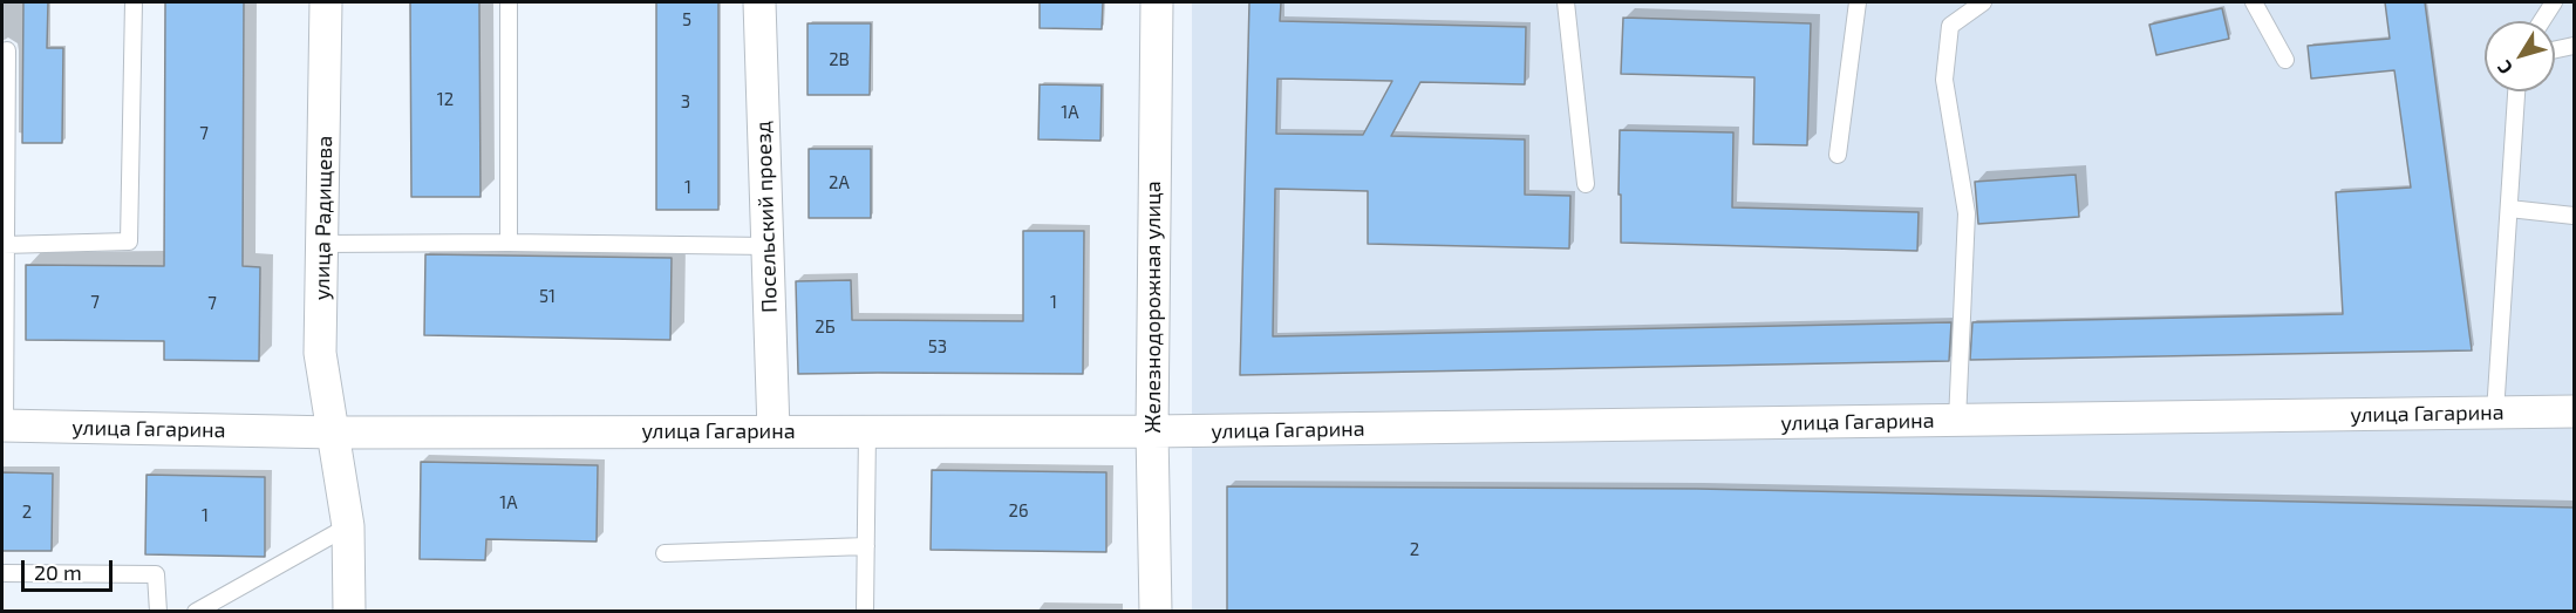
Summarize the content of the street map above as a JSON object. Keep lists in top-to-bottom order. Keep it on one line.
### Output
{"streets":{"street":["Посельский проезд","улица Радищева","Железнодорожная улица","улица Гагарина"]},"crossings":[["Посельский проезд","улица Гагарина"],["улица Радищева","улица Гагарина"],["Железнодорожная улица","улица Гагарина"]],"house_numbers":["5","2В","12","3","1А","7","2А","1","51","7","1","7","2Б","53","1А","26","2","1","2"],"scale_bar":"20 m","north":"bottom left"}
